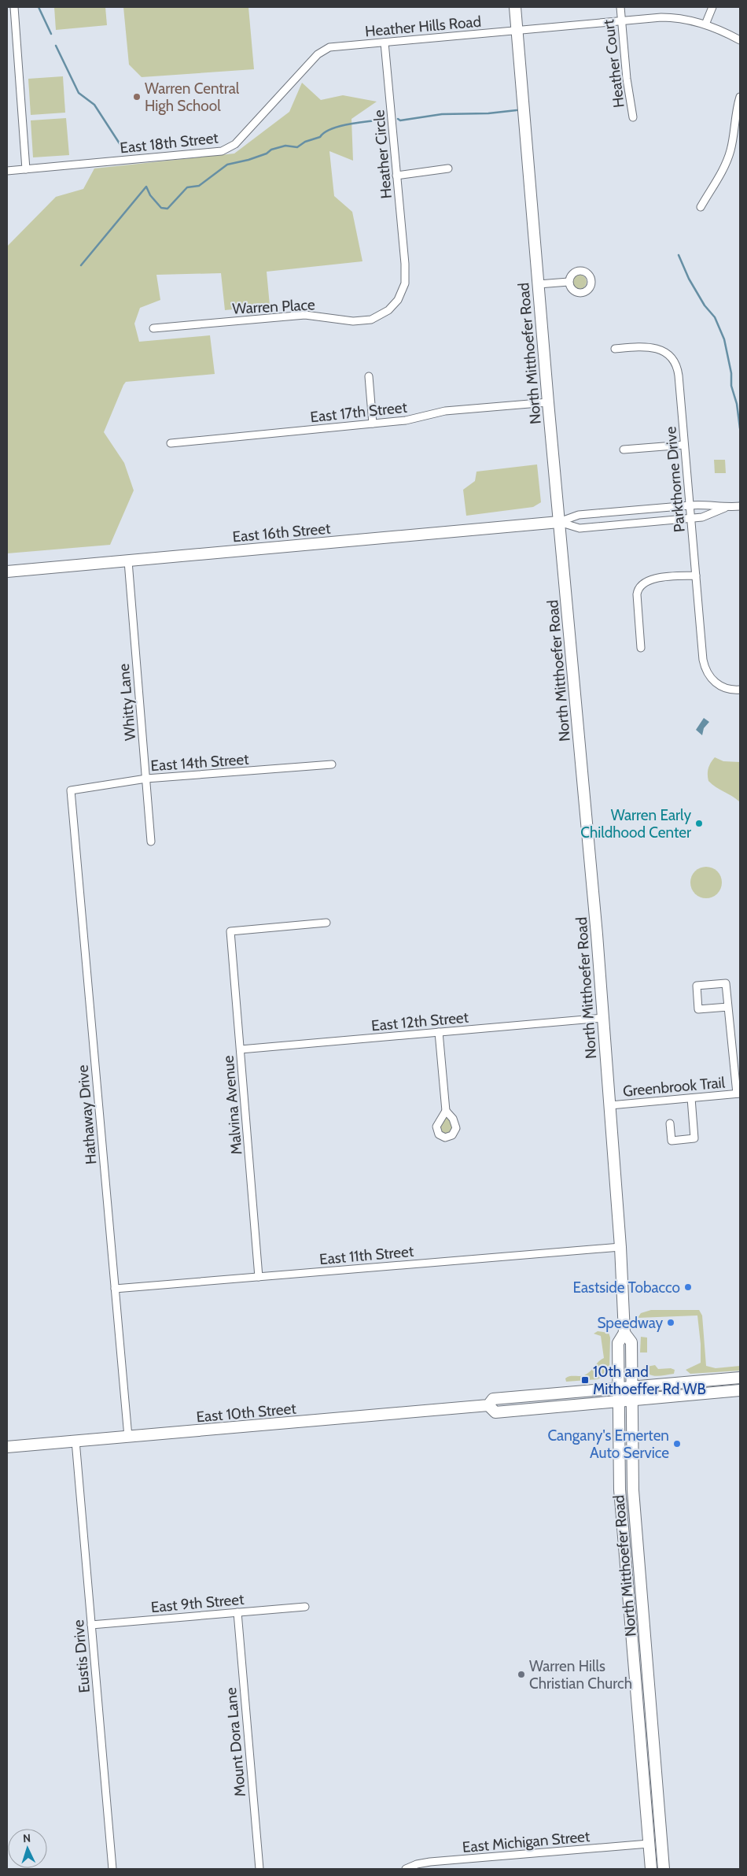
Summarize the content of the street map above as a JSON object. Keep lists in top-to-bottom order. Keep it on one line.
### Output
{"streets":{"main road":["North Mitthoefer Road","East 16th Street","East 10th Street"],"street":["Heather Hills Road","Heather Court","East 18th Street","Heather Circle","Warren Place","East 17th Street","Parkthorne Drive","Whitty Lane","East 14th Street","East 12th Street","Greenbrook Trail","Malvina Avenue","Hathaway Drive","East 11th Street","East 9th Street","Eustis Drive","Mount Dora Lane","East Michigan Street"]},"crossings":[["Heather Hills Road","Heather Court"],["Heather Hills Road","East 18th Street"],["Heather Hills Road","Heather Circle"],["Heather Hills Road","North Mitthoefer Road"],["Heather Circle","Warren Place"],["North Mitthoefer Road","East 17th Street"],["North Mitthoefer Road","East 16th Street"],["North Mitthoefer Road","East 12th Street"],["North Mitthoefer Road","Greenbrook Trail"],["North Mitthoefer Road","East 11th Street"],["North Mitthoefer Road","East 10th Street"],["North Mitthoefer Road","East Michigan Street"],["East 16th Street","Whitty Lane"],["Whitty Lane","East 14th Street"],["East 14th Street","Hathaway Drive"],["East 12th Street","Malvina Avenue"],["Malvina Avenue","East 11th Street"],["Hathaway Drive","East 11th Street"],["Hathaway Drive","East 10th Street"],["East 10th Street","Eustis Drive"],["East 9th Street","Eustis Drive"],["East 9th Street","Mount Dora Lane"]],"places":{"other":["Warren Central High School","Warren Early Childhood Center","Eastside Tobacco","Speedway","Cangany's Emerten Auto Service","Warren Hills Christian Church"],"transit":["10th and Mithoeffer Rd WB"]},"north":"top"}
